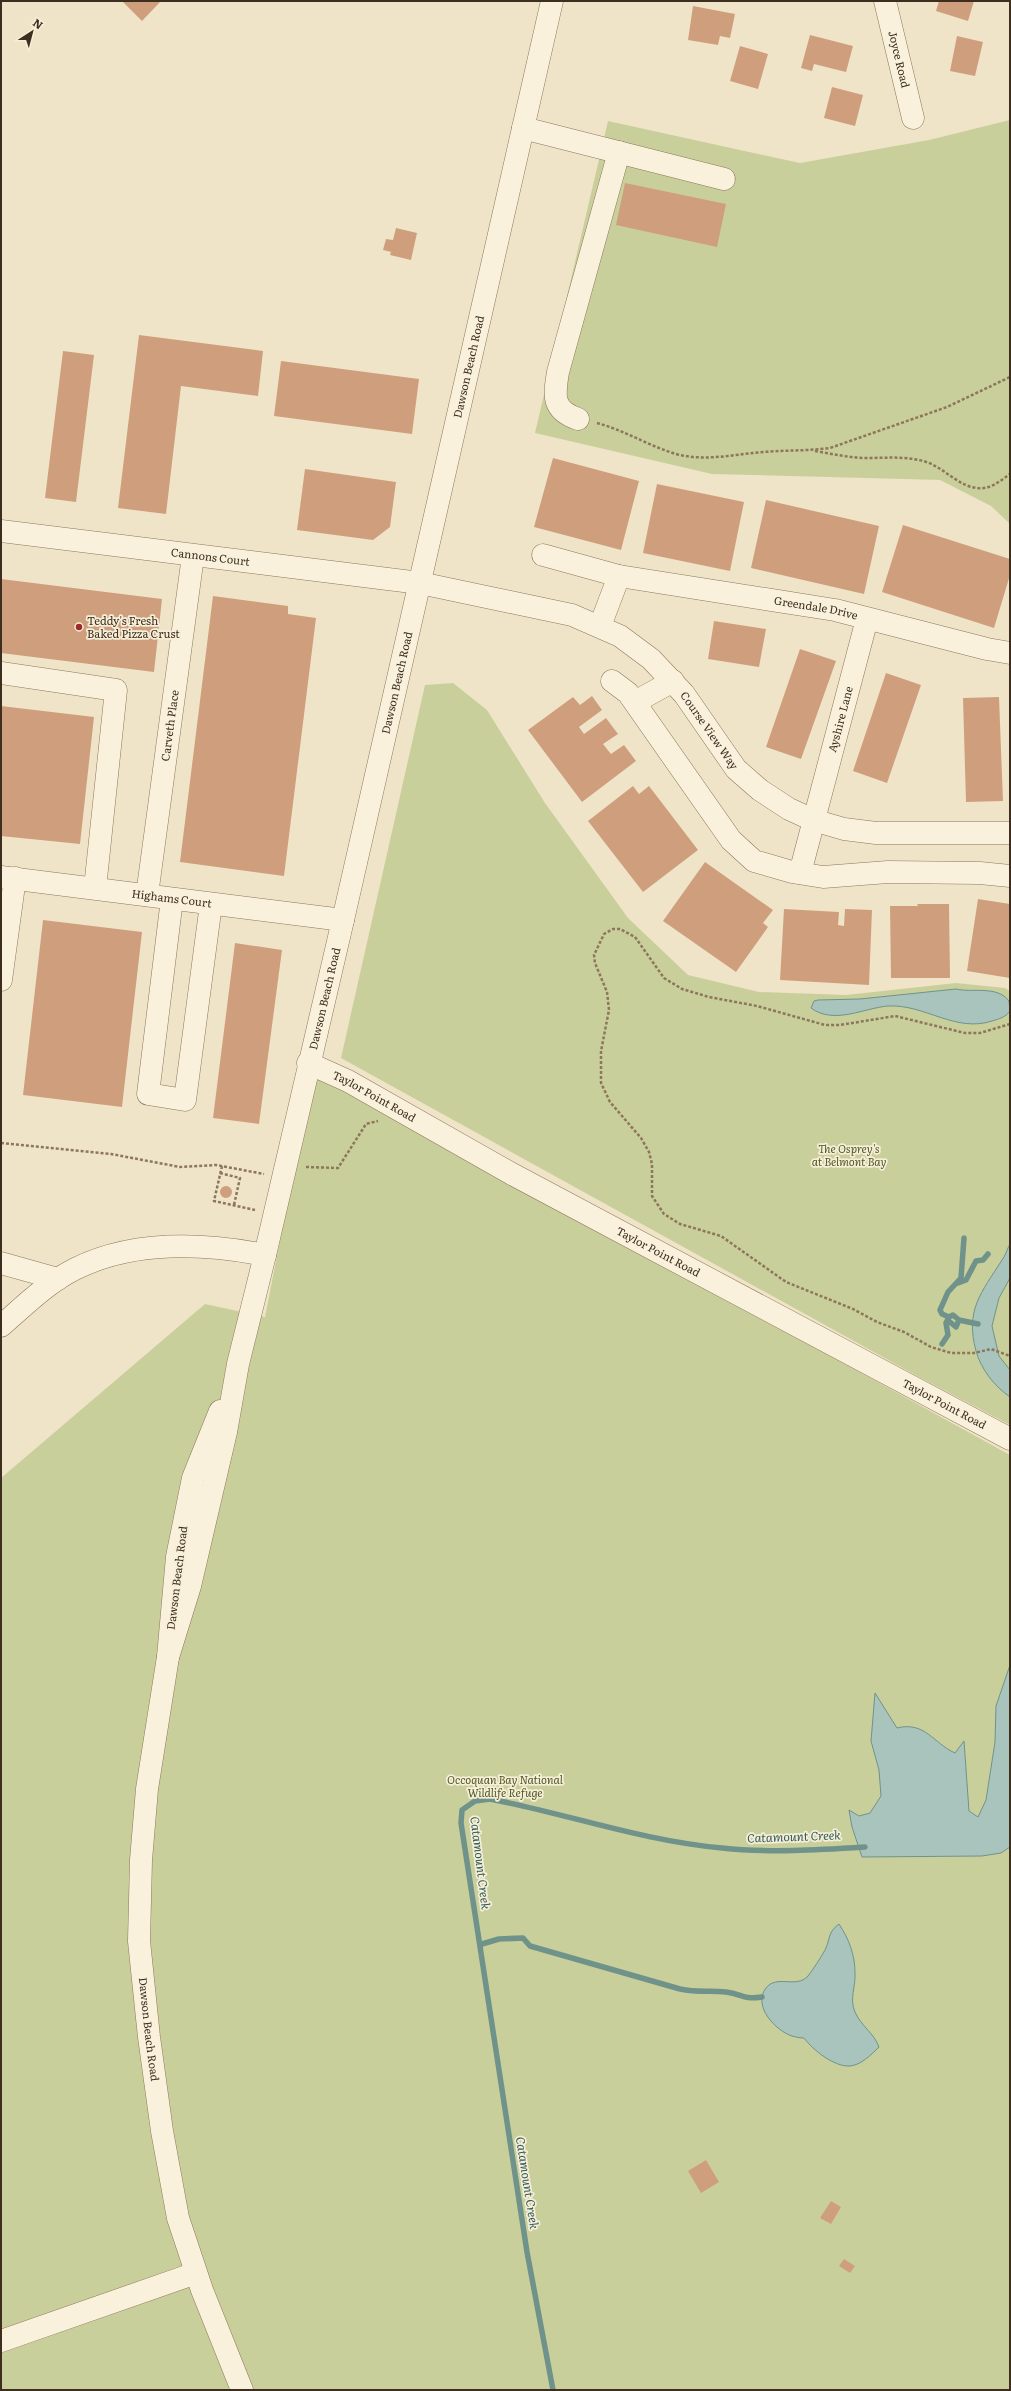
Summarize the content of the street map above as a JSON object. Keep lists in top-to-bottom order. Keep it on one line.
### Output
{"streets":{"street":["Joyce Road","Dawson Beach Road","Cannons Court","Greendale Drive","Ayshire Lane","Carveth Place","Course View Way","Highams Court","Taylor Point Road"]},"crossings":[["Dawson Beach Road","Cannons Court"],["Dawson Beach Road","Course View Way"],["Dawson Beach Road","Highams Court"],["Dawson Beach Road","Taylor Point Road"],["Cannons Court","Carveth Place"],["Cannons Court","Course View Way"],["Greendale Drive","Ayshire Lane"],["Ayshire Lane","Course View Way"],["Carveth Place","Highams Court"]],"water":["Catamount Creek"],"parks":["The Osprey's at Belmont Bay","Occoquan Bay National Wildlife Refuge"],"places":["Teddy's Fresh Baked Pizza Crust"],"north":"top right"}
